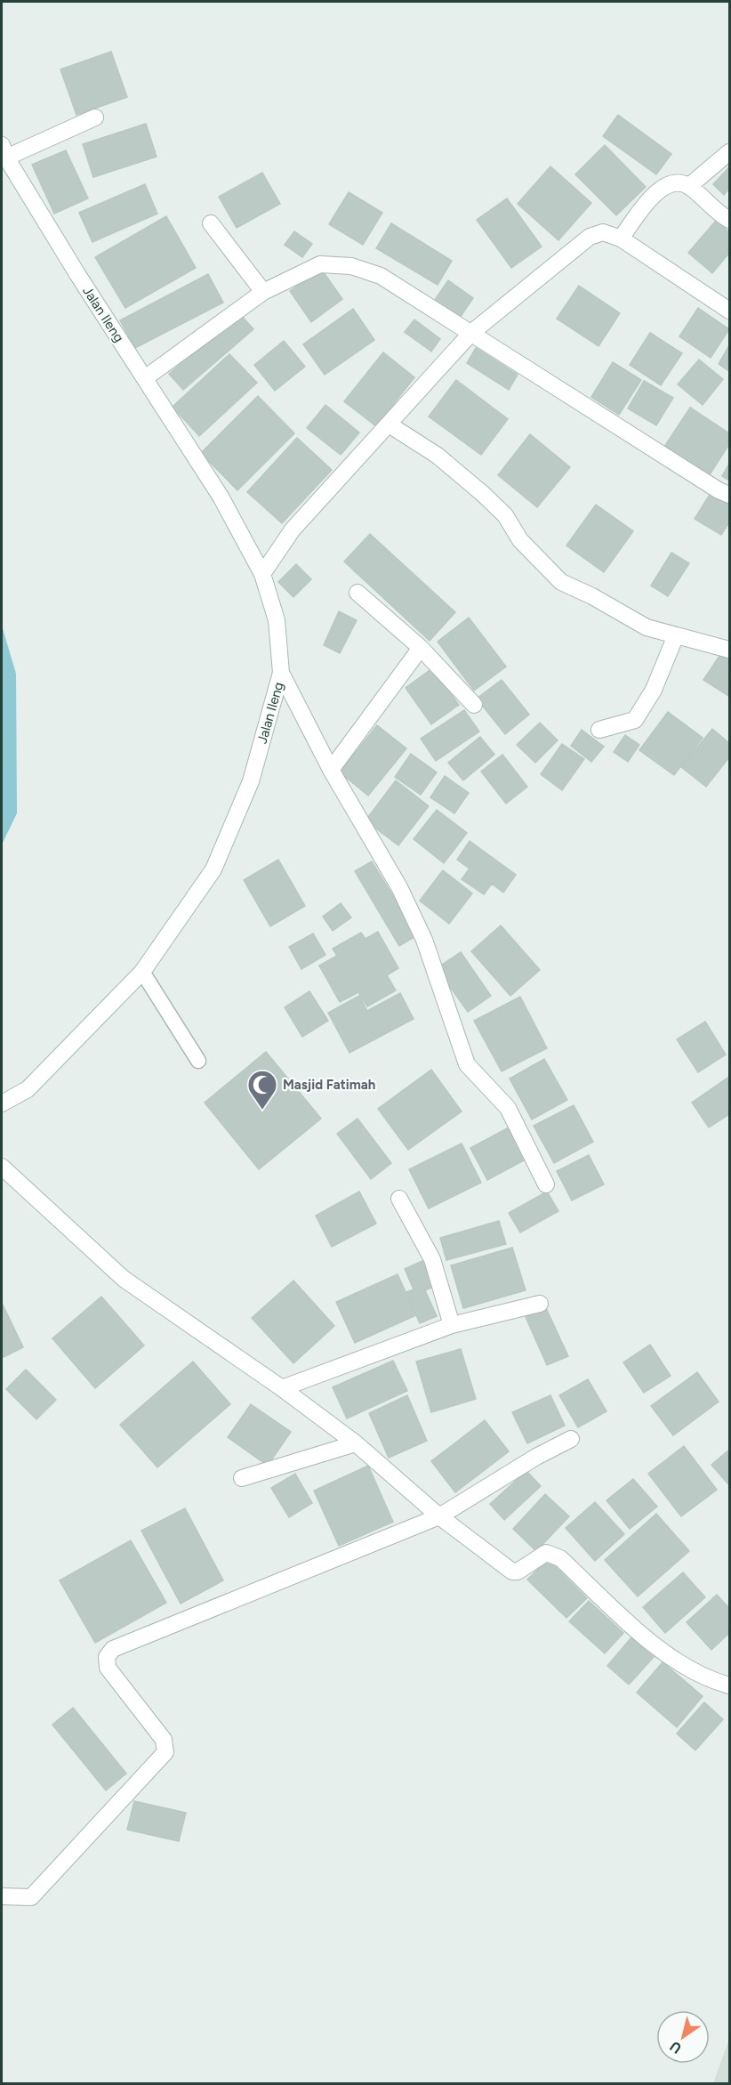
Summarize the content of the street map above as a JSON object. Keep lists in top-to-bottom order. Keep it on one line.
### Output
{"streets":{"street":["Jalan Ileng"]},"places":{"mosque":["Masjid Fatimah"]},"north":"bottom left"}
